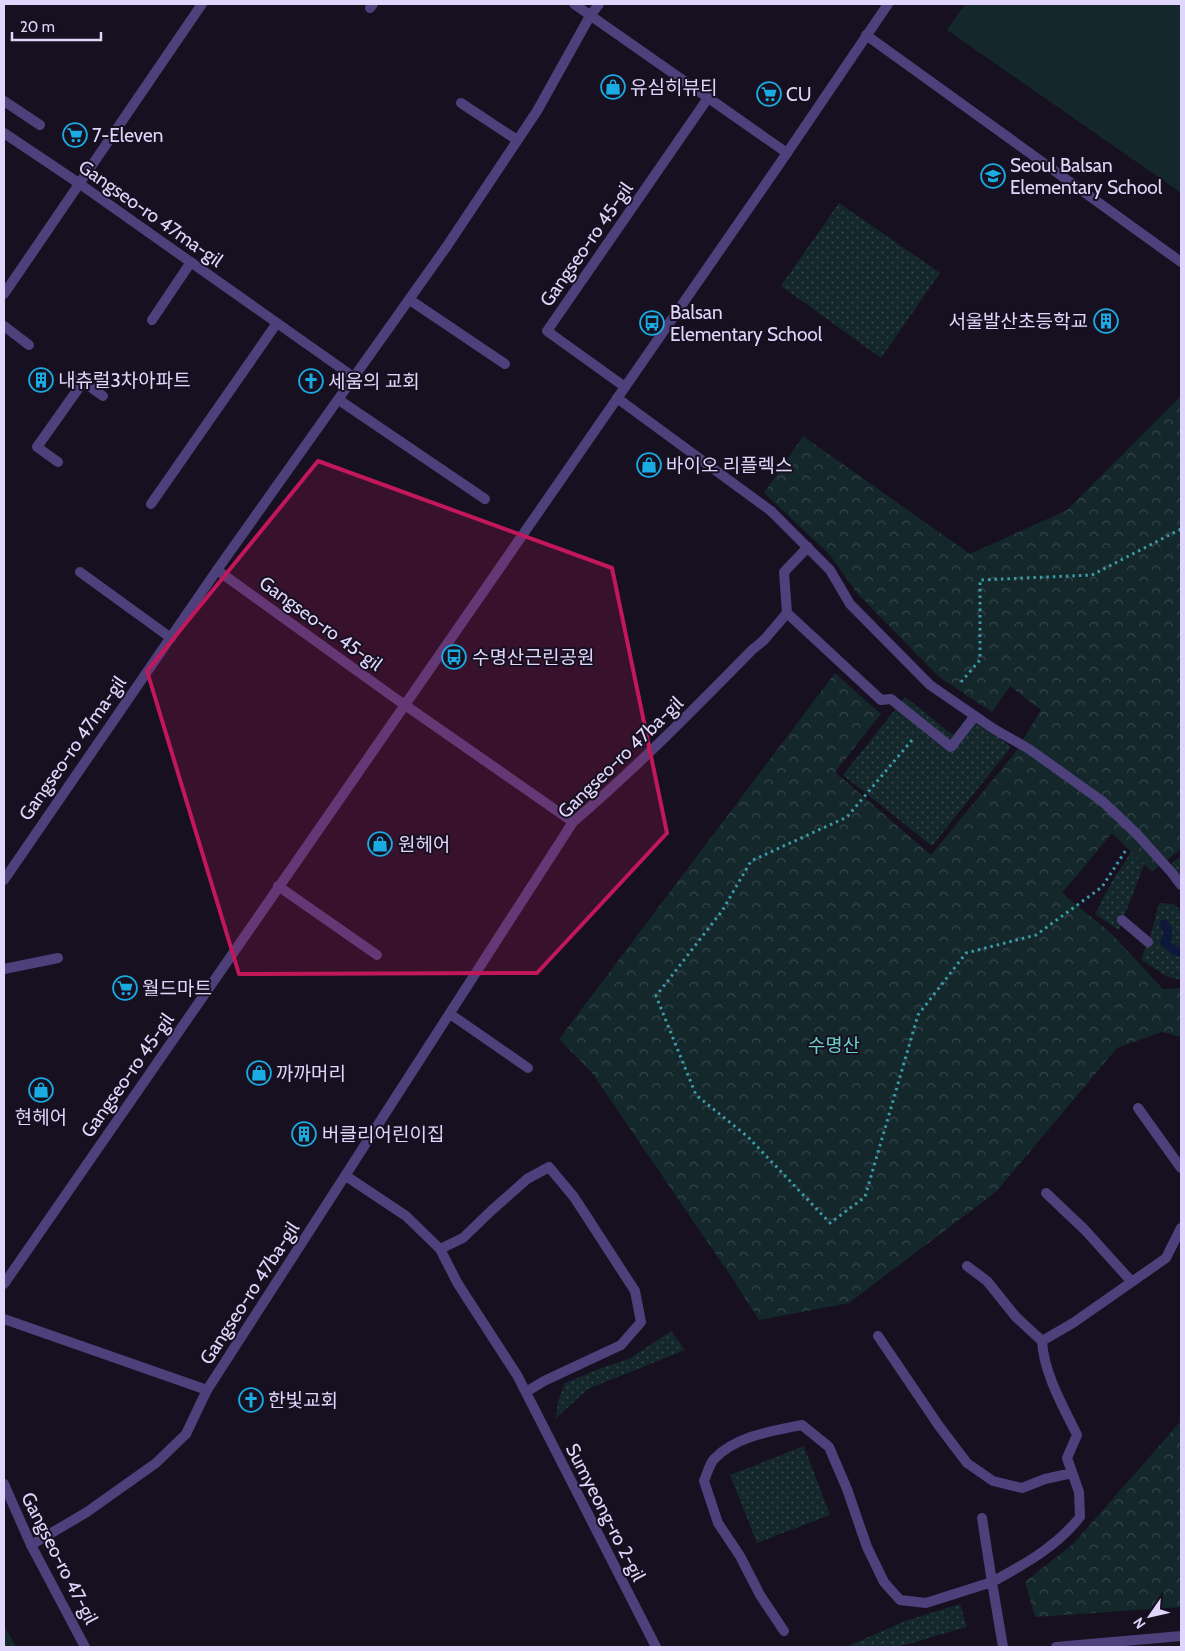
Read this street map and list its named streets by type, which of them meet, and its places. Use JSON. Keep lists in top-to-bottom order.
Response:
{
  "streets": {
    "street": [
      "Gangseo-ro 47ma-gil",
      "Gangseo-ro 45-gil",
      "Gangseo-ro 47ba-gil",
      "Sumyeong-ro 2-gil",
      "Gangseo-ro 47-gil"
    ]
  },
  "crossings": [
    ["Gangseo-ro 47ma-gil", "Gangseo-ro 45-gil"],
    ["Gangseo-ro 45-gil", "Gangseo-ro 47ba-gil"],
    ["Gangseo-ro 47ba-gil", "Sumyeong-ro 2-gil"],
    ["Gangseo-ro 47ba-gil", "Gangseo-ro 47-gil"]
  ],
  "parks": ["수명산"],
  "places": {
    "shop": [
      "유심히뷰티",
      "바이오 리플렉스",
      "원헤어",
      "까까머리",
      "현헤어"
    ],
    "supermarket": ["CU", "7-Eleven", "월드마트"],
    "school or university": ["Seoul Balsan Elementary School"],
    "building": ["서울발산초등학교", "내츄럴3차아파트", "버클리어린이집"],
    "bus stop": ["Balsan Elementary School", "수명산근린공원"],
    "church": ["세움의 교회", "한빛교회"]
  },
  "scale_bar": "20 m",
  "north": "bottom left"
}
